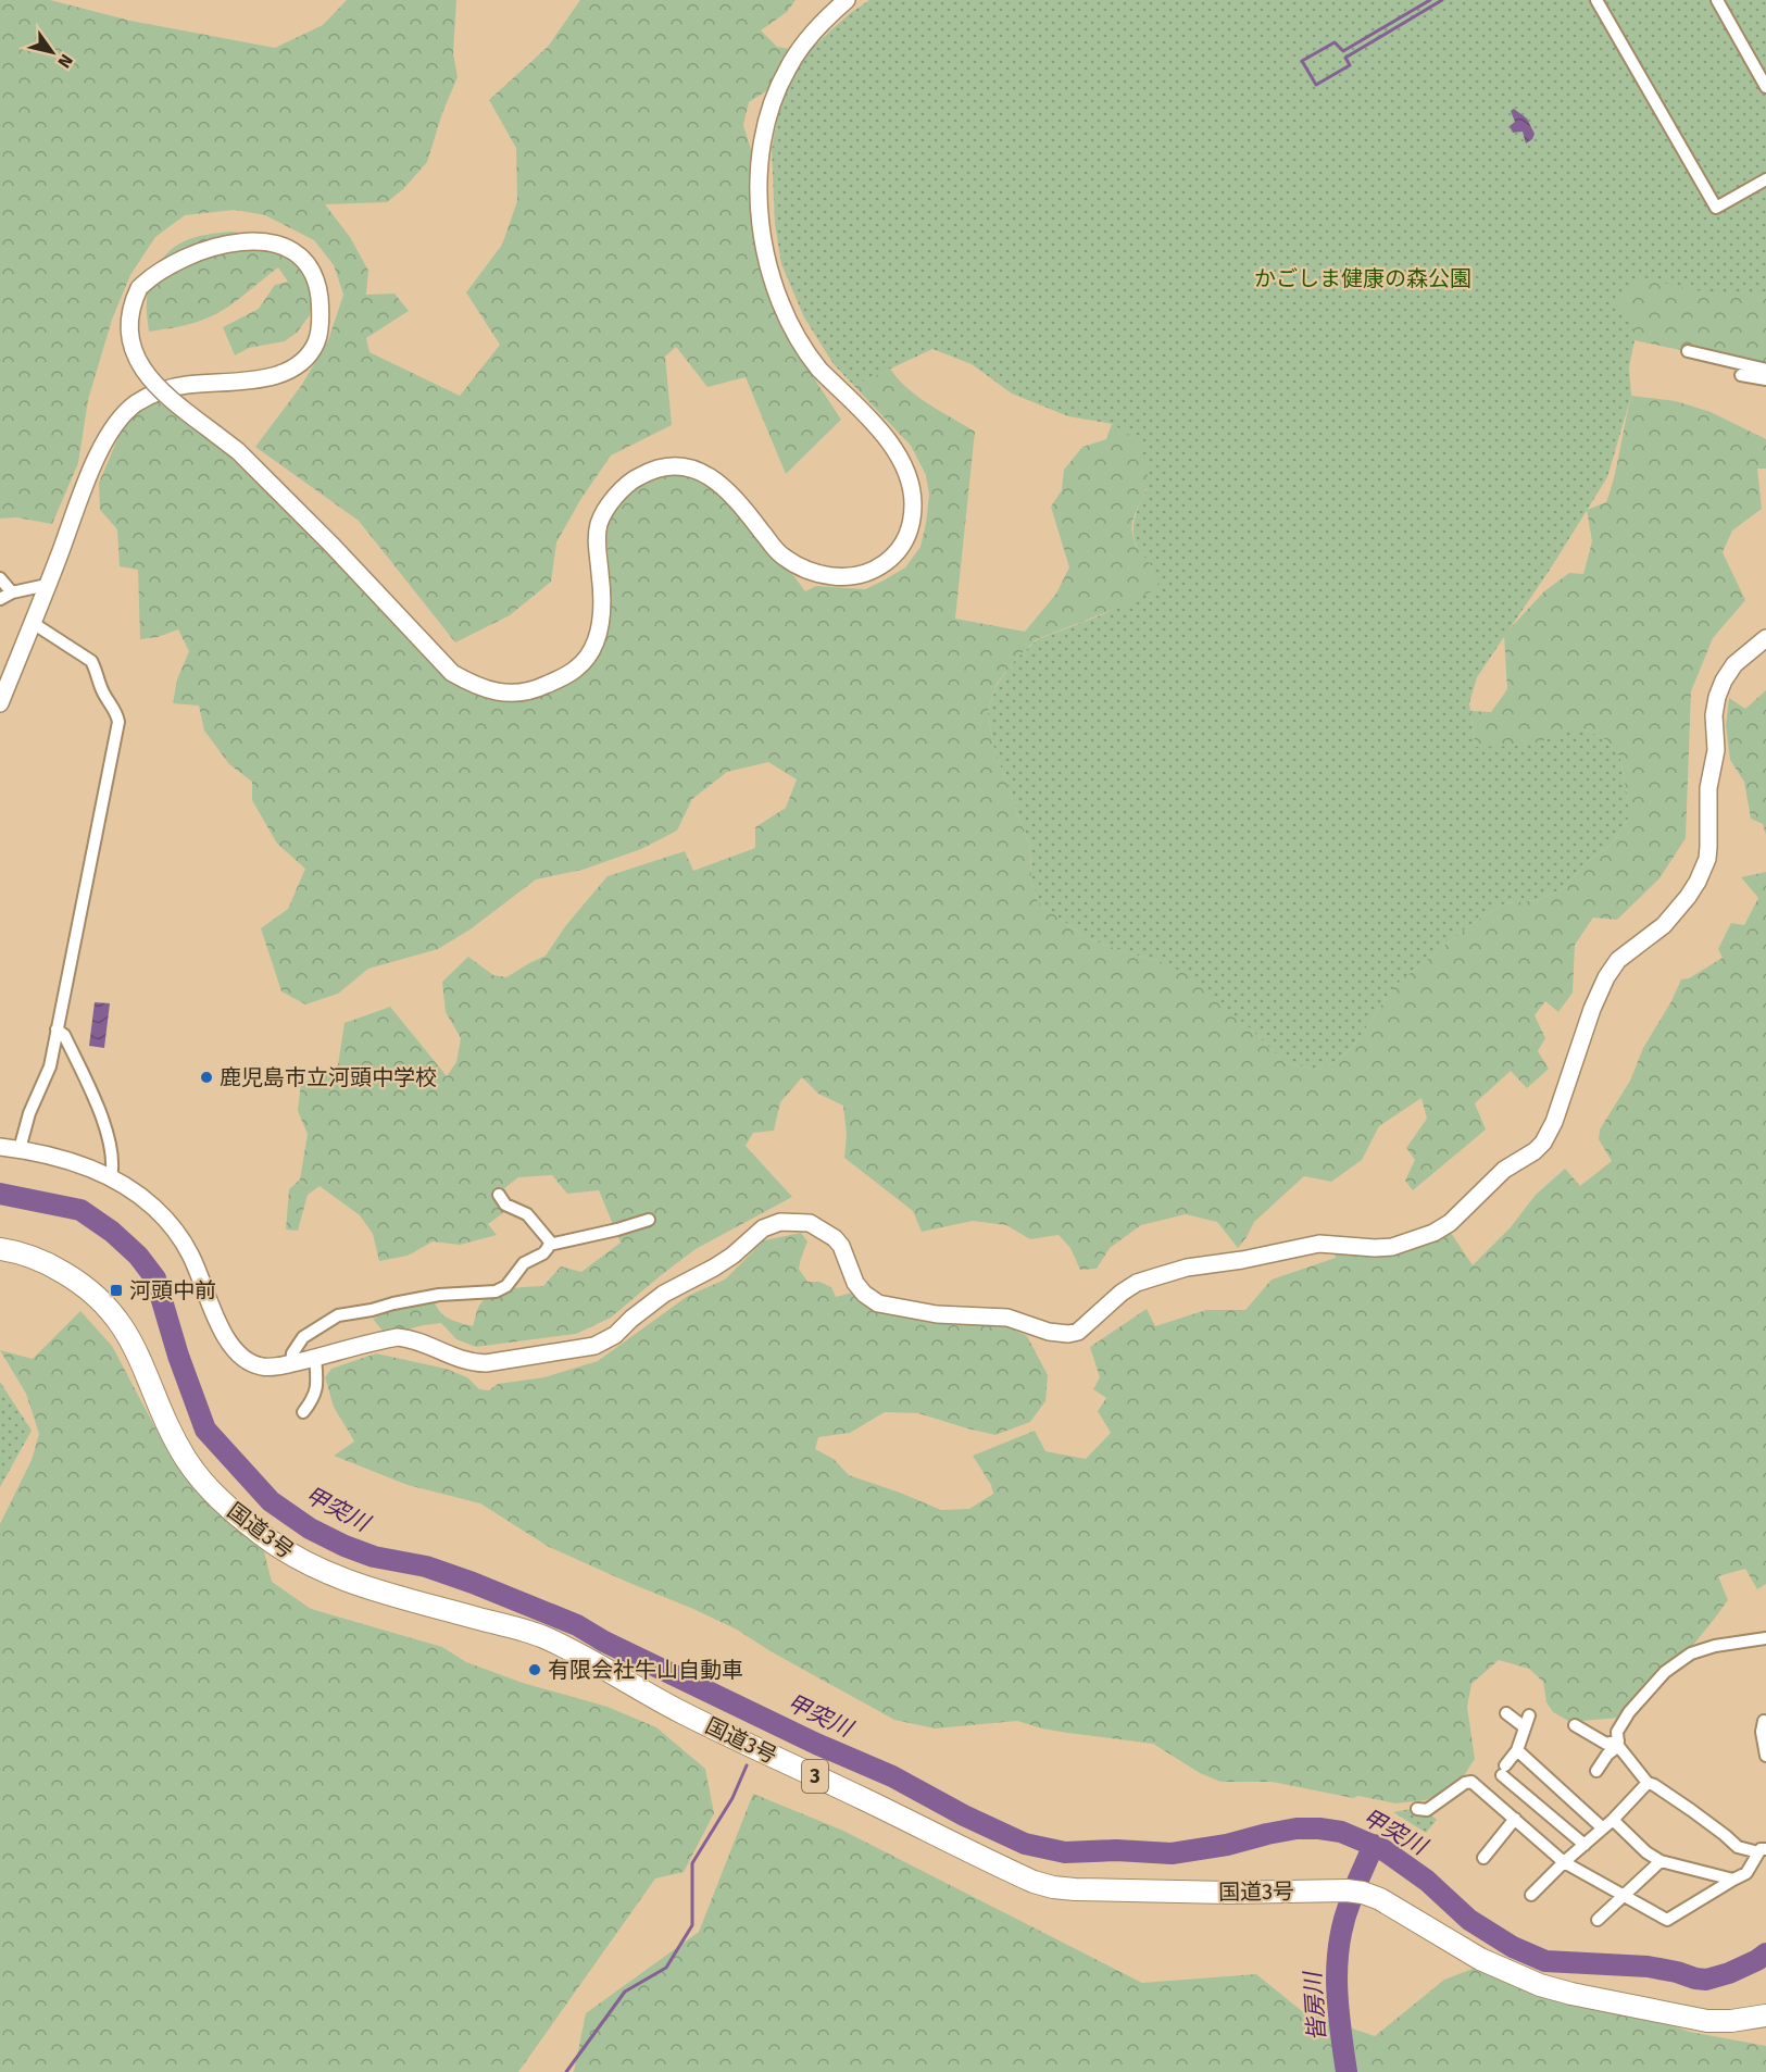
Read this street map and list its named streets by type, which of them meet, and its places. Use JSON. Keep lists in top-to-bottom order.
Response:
{
  "streets": {
    "highway": ["国道3号", "3"]
  },
  "water": ["甲突川", "皆房川"],
  "parks": ["かごしま健康の森公園"],
  "places": {
    "other": ["鹿児島市立河頭中学校", "有限会社牛山自動車"],
    "transit": ["河頭中前"]
  },
  "north": "bottom right"
}
